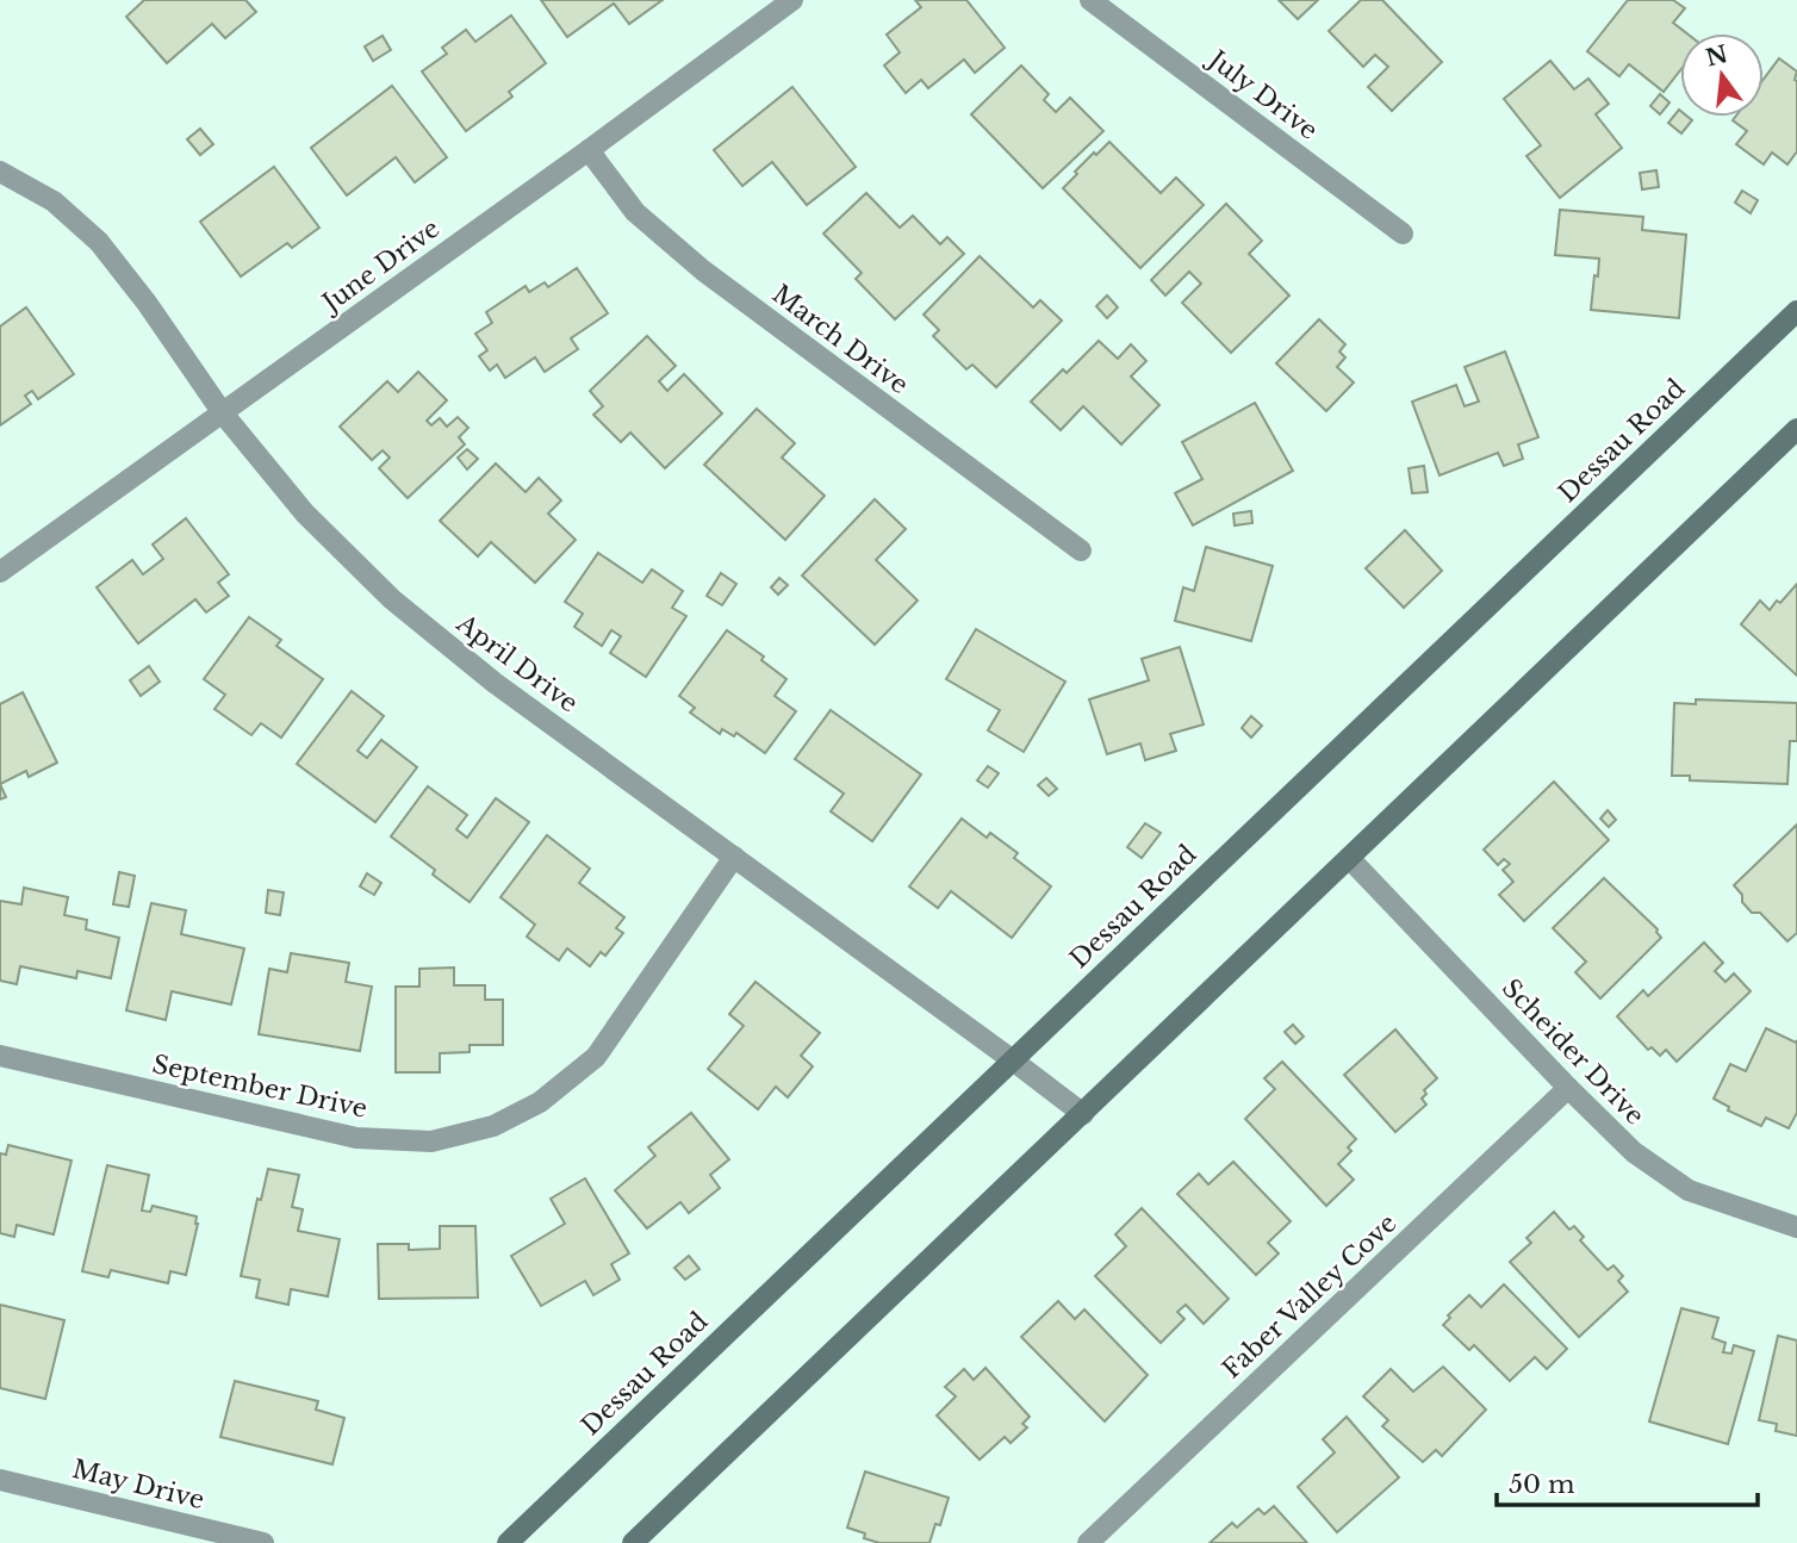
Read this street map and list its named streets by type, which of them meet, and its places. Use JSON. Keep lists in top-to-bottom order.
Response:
{
  "streets": {
    "main road": ["Dessau Road"],
    "street": [
      "July Drive",
      "June Drive",
      "March Drive",
      "April Drive",
      "Scheider Drive",
      "September Drive",
      "Faber Valley Cove",
      "May Drive"
    ]
  },
  "crossings": [
    ["June Drive", "March Drive"],
    ["June Drive", "April Drive"],
    ["Dessau Road", "April Drive"],
    ["April Drive", "September Drive"],
    ["Scheider Drive", "Faber Valley Cove"]
  ],
  "scale_bar": "50 m",
  "north": "top"
}
